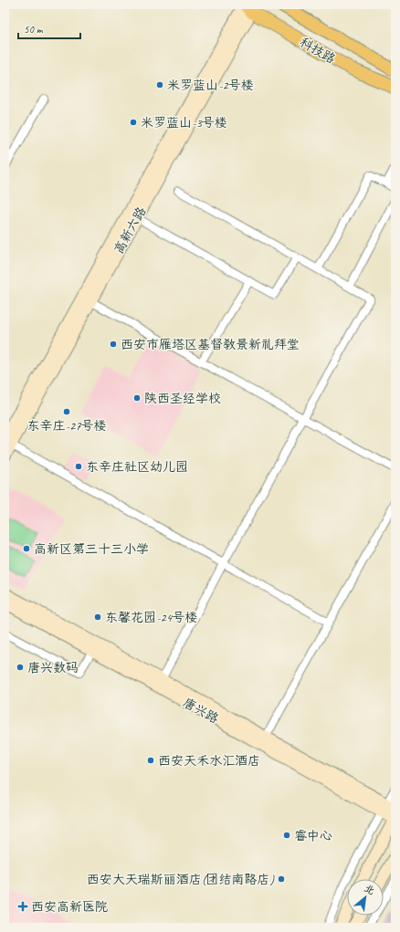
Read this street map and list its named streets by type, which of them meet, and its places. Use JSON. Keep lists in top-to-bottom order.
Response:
{
  "streets": {
    "main road": ["科技路"],
    "street": ["高新六路", "唐兴路"]
  },
  "crossings": [
    ["科技路", "高新六路"]
  ],
  "places": {
    "other": [
      "米罗蓝山-2号楼",
      "米罗蓝山-3号楼",
      "西安市雁塔区基督教景新礼拜堂",
      "陕西圣经学校",
      "东辛庄-27号楼",
      "东辛庄社区幼儿园",
      "高新区第三十三小学",
      "东馨花园-24号楼",
      "唐兴数码",
      "西安天禾水汇酒店",
      "睿中心",
      "西安大天瑞斯丽酒店(团结南路店)"
    ],
    "health": ["西安高新医院"]
  },
  "scale_bar": "50 m",
  "north": "top right"
}
